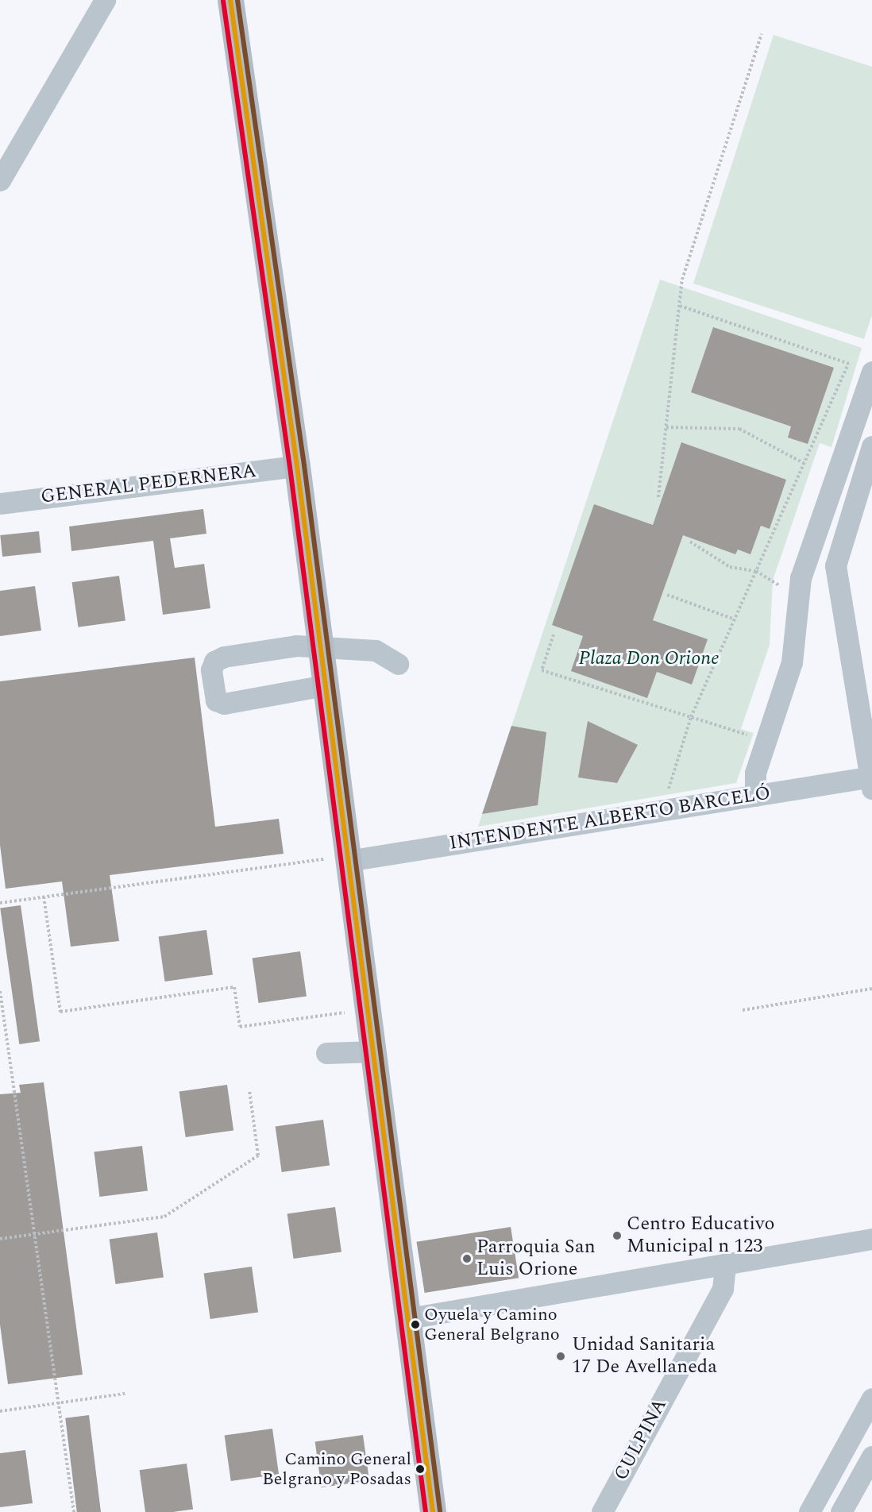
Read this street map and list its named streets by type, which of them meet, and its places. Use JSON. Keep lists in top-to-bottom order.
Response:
{
  "streets": {
    "street": ["GENERAL PEDERNERA", "INTENDENTE ALBERTO BARCELÓ", "CULPINA"]
  },
  "parks": ["Plaza Don Orione"],
  "places": [
    "Centro Educativo Municipal n 123",
    "Parroquia San Luis Orione",
    "Oyuela y Camino General Belgrano",
    "Unidad Sanitaria 17 De Avellaneda",
    "Camino General Belgrano y Posadas"
  ]
}
